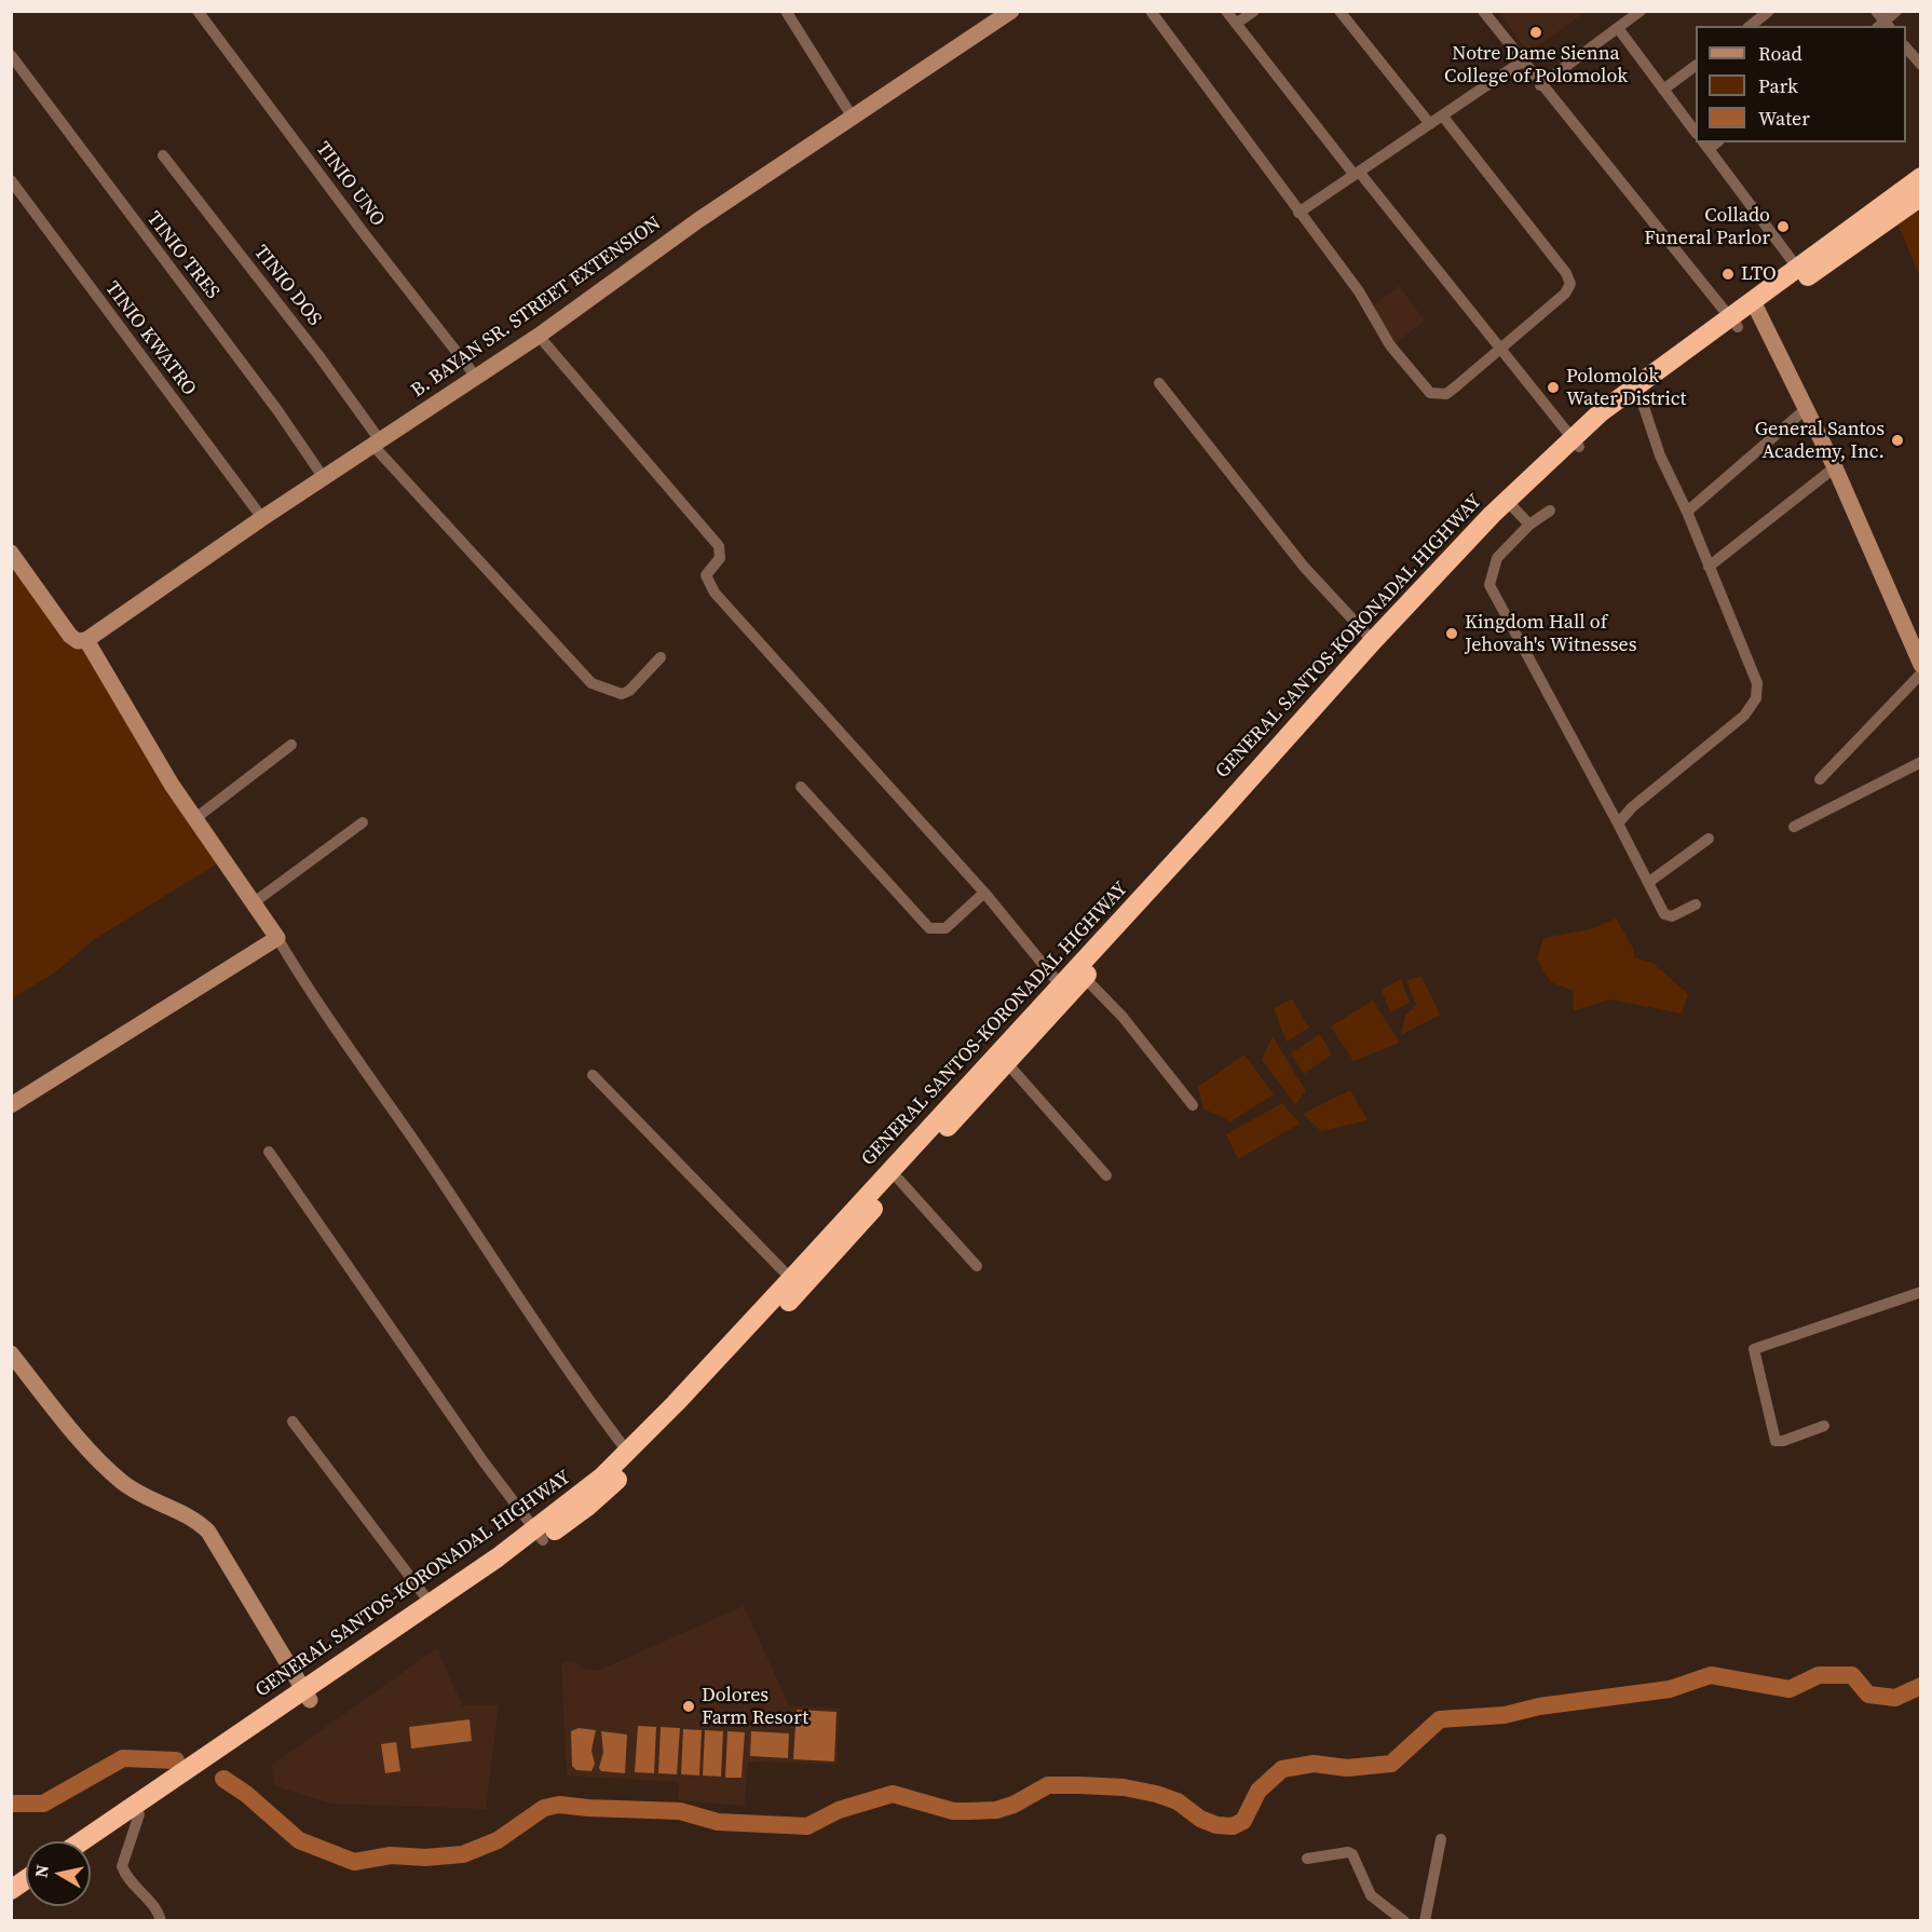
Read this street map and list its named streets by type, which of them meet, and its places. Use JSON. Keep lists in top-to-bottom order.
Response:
{
  "streets": {
    "highway": ["GENERAL SANTOS-KORONADAL HIGHWAY"],
    "street": [
      "TINIO UNO",
      "TINIO TRES",
      "TINIO DOS",
      "B. BAYAN SR. STREET EXTENSION",
      "TINIO KWATRO"
    ]
  },
  "crossings": [
    ["TINIO UNO", "B. BAYAN SR. STREET EXTENSION"],
    ["TINIO TRES", "B. BAYAN SR. STREET EXTENSION"],
    ["TINIO DOS", "B. BAYAN SR. STREET EXTENSION"],
    ["B. BAYAN SR. STREET EXTENSION", "TINIO KWATRO"]
  ],
  "places": [
    "Notre Dame Sienna College of Polomolok",
    "Collado Funeral Parlor",
    "LTO",
    "Polomolok Water District",
    "General Santos Academy, Inc.",
    "Kingdom Hall of Jehovah's Witnesses",
    "Dolores Farm Resort"
  ],
  "legend": ["Road", "Park", "Water"],
  "north": "left"
}
